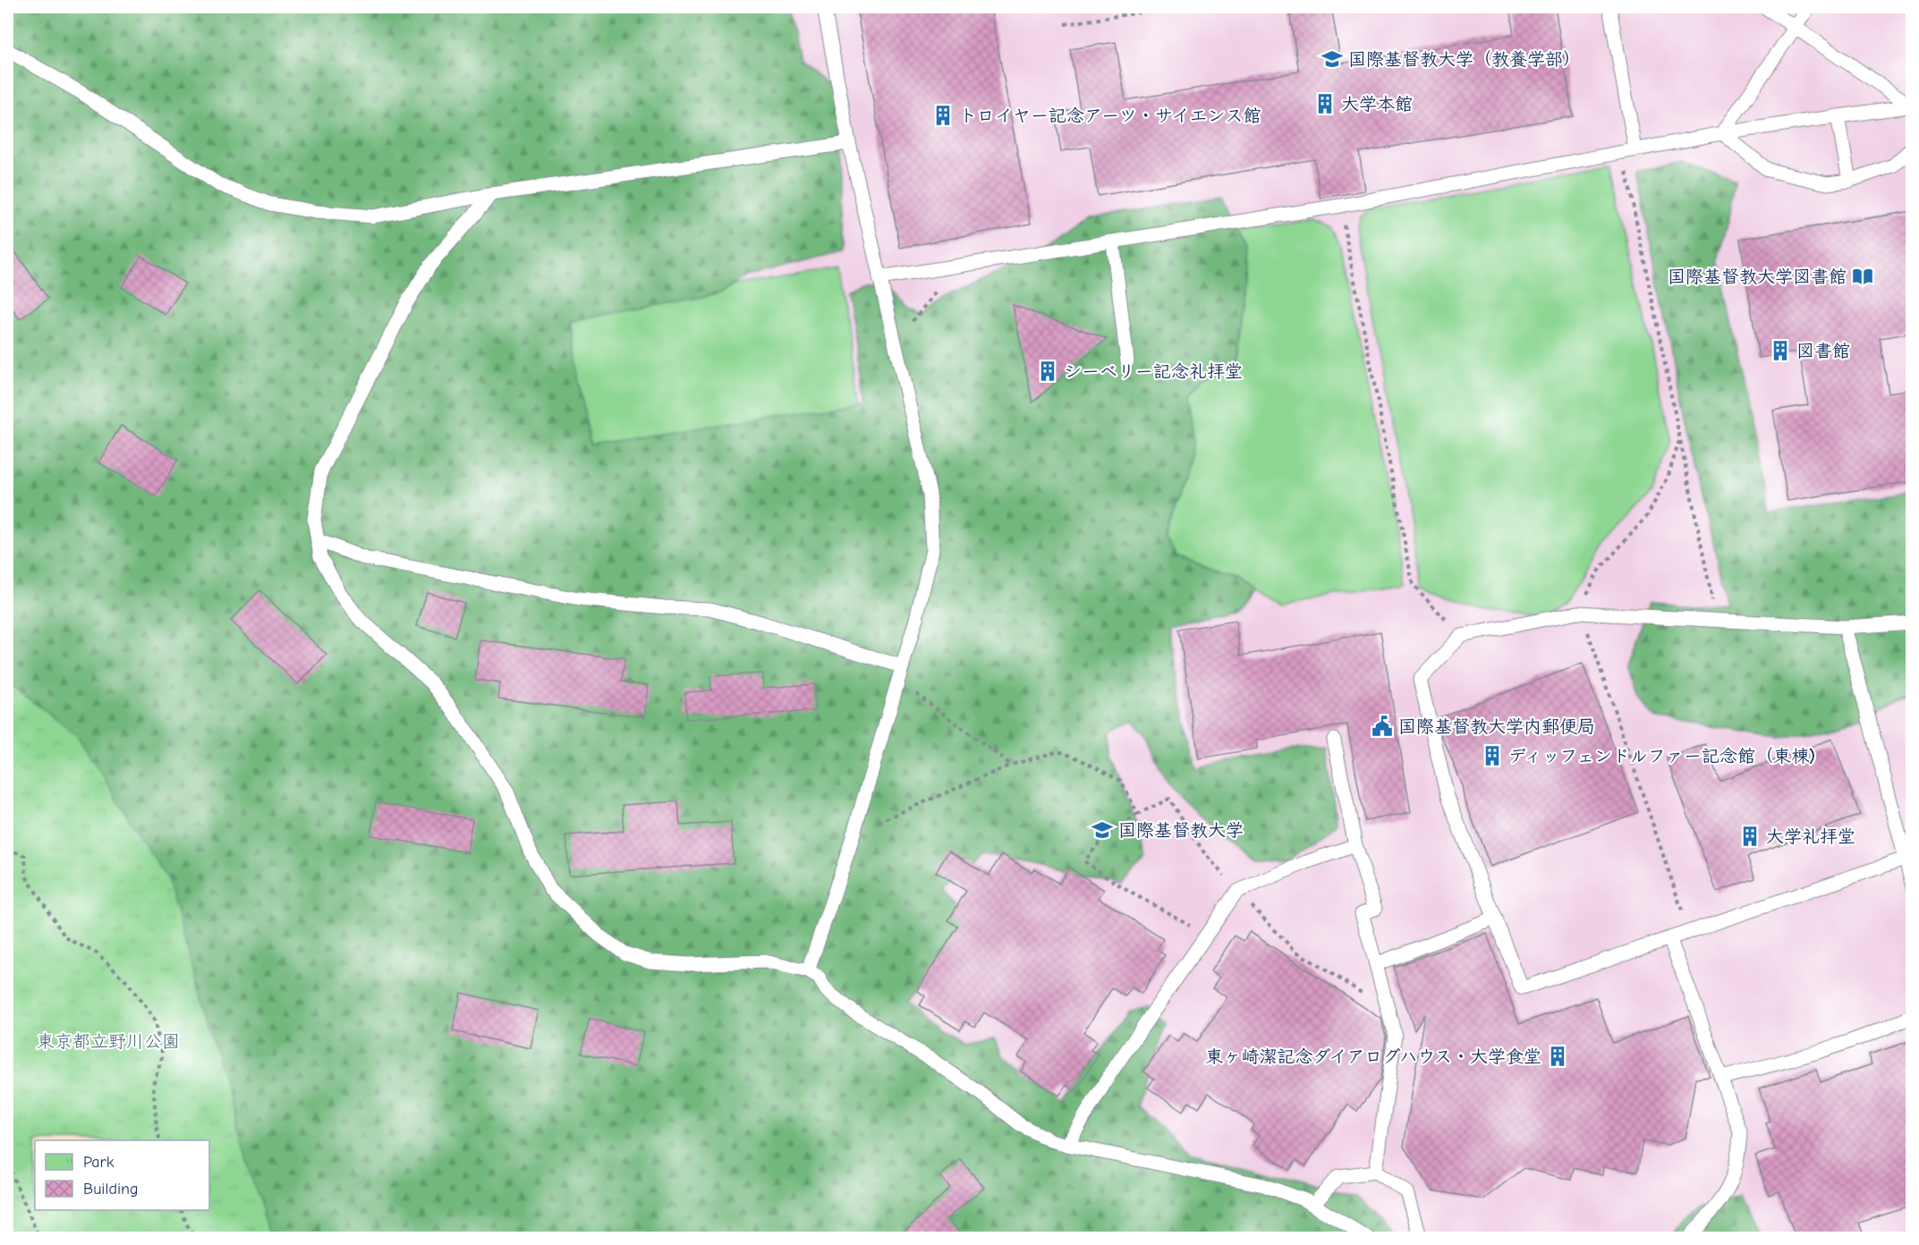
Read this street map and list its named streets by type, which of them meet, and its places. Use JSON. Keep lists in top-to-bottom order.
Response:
{
  "parks": ["東京都立野川公園"],
  "places": {
    "school or university": ["国際基督教大学（教養学部）", "国際基督教大学"],
    "building": [
      "大学本館",
      "トロイヤー記念アーツ・サイエンス館",
      "図書館",
      "シーベリー記念礼拝堂",
      "ディッフェンドルファー記念館（東棟)",
      "大学礼拝堂",
      "東ヶ崎潔記念ダイアログハウス・大学食堂"
    ],
    "library": ["国際基督教大学図書館"],
    "public building": ["国際基督教大学内郵便局"]
  },
  "legend": ["Park", "Building"]
}
